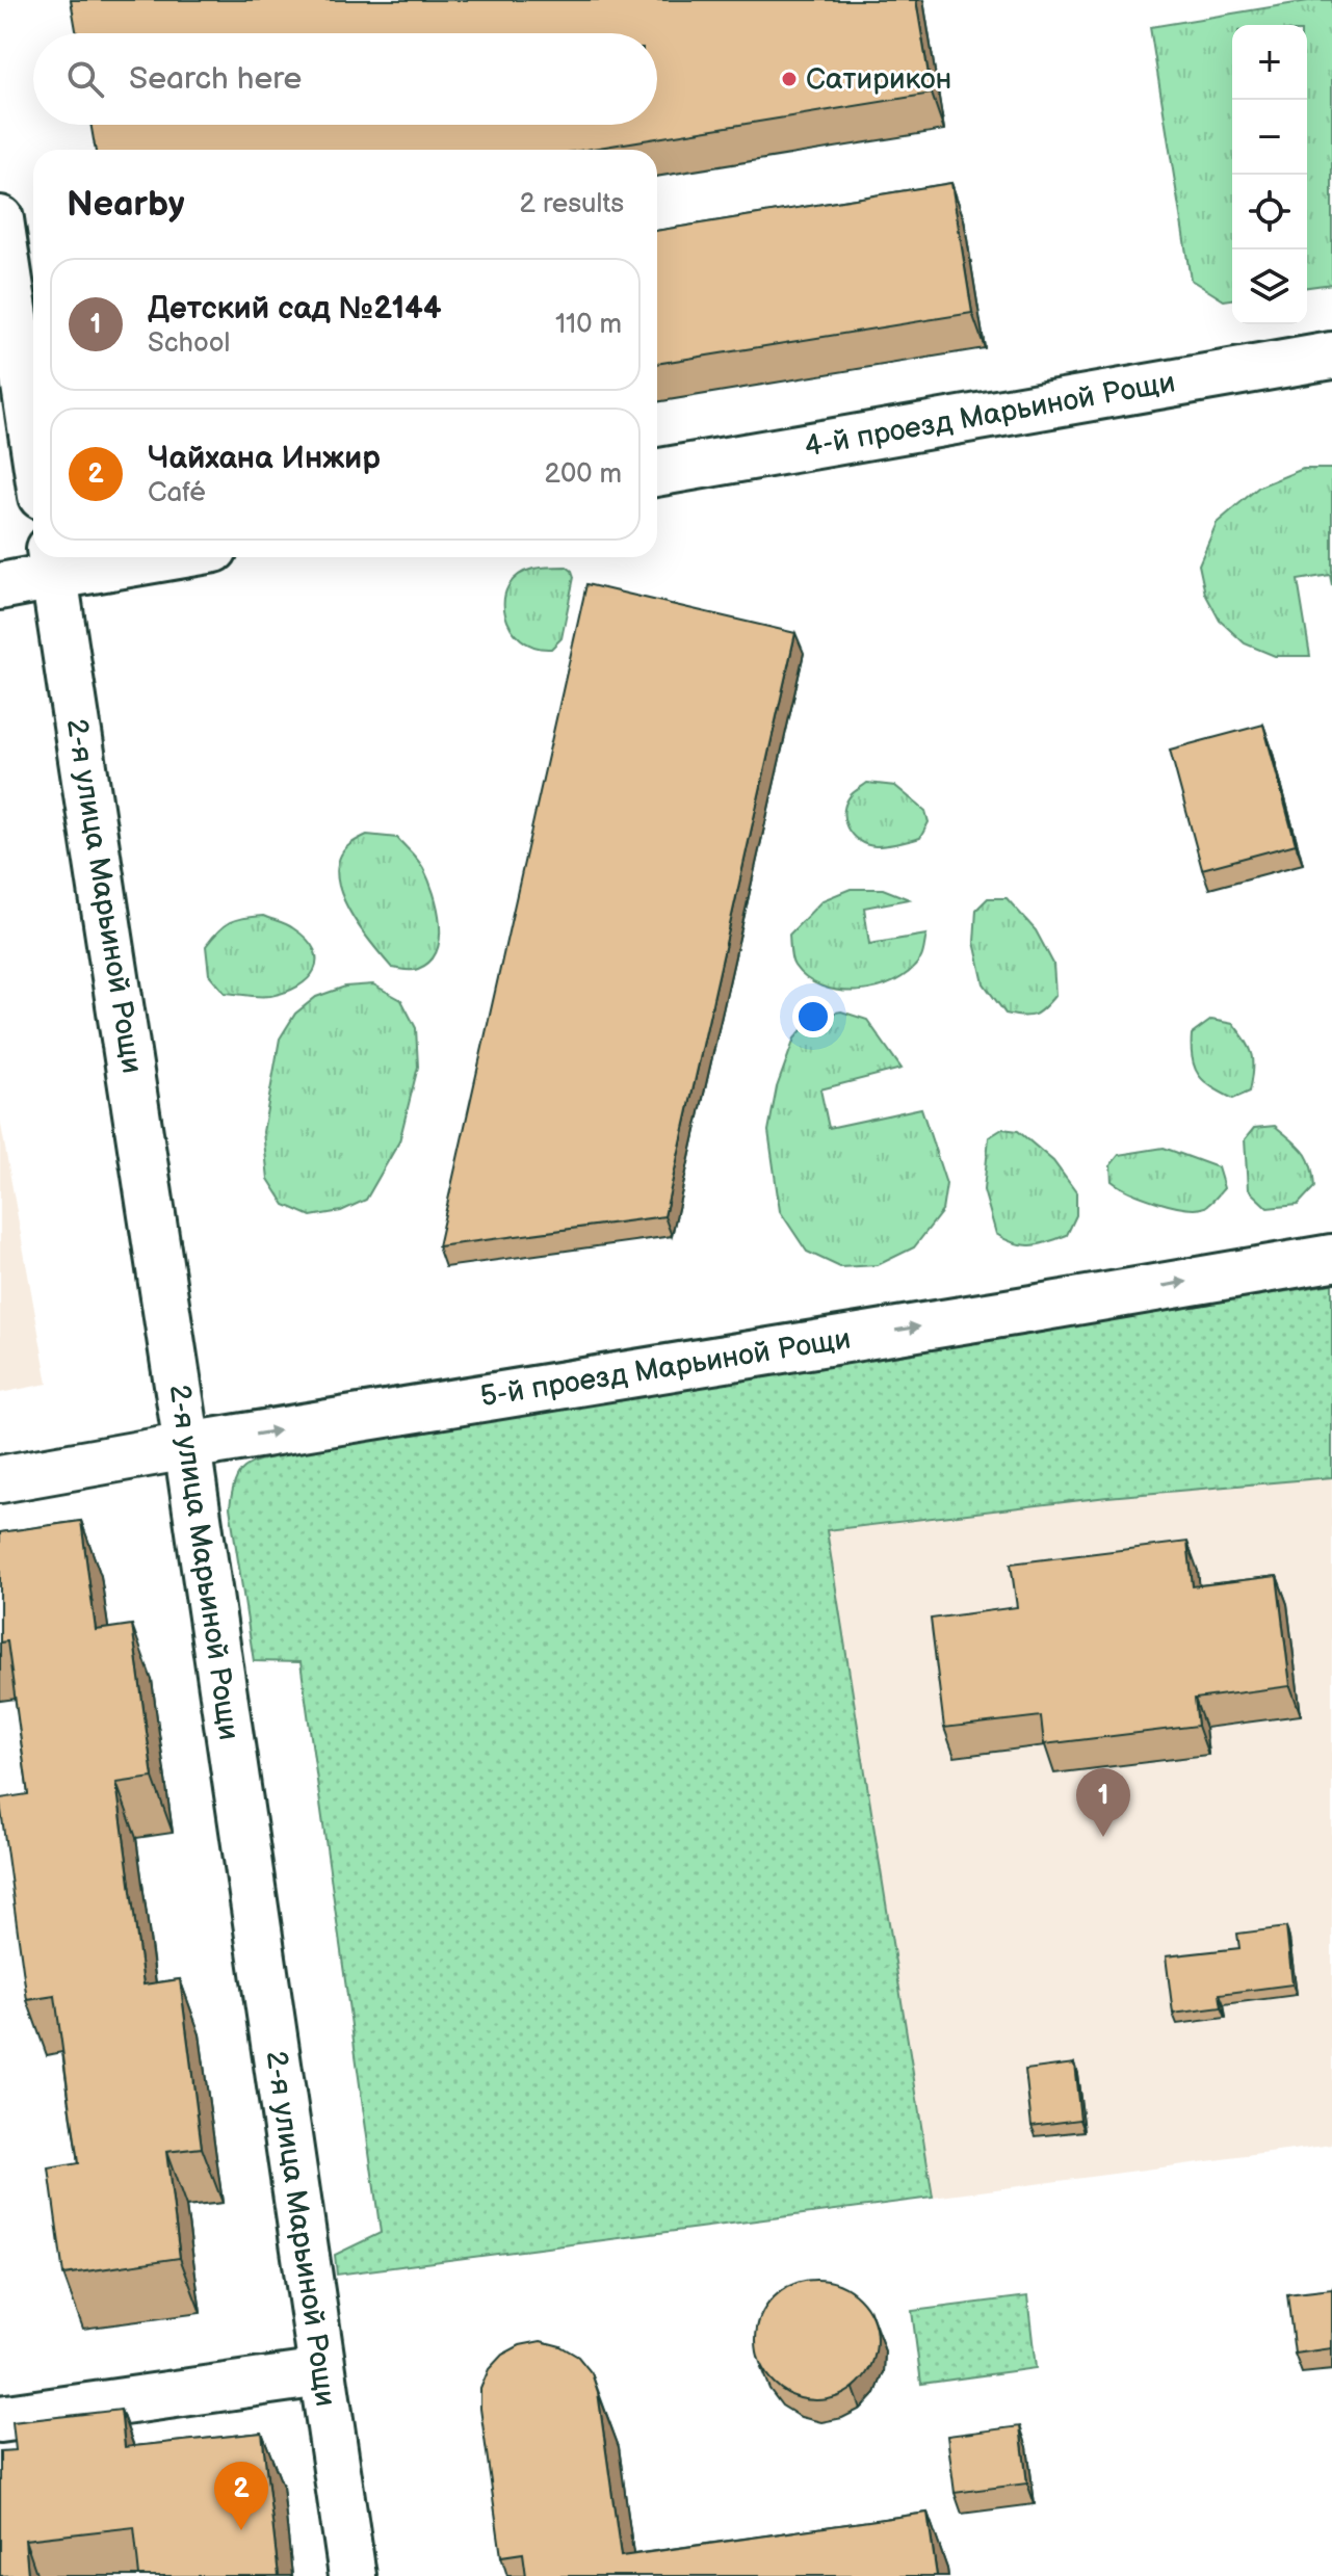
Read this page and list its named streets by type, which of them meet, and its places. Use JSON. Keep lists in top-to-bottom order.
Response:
{
  "streets": {
    "street": ["4-й проезд Марьиной Рощи", "2-я улица Марьиной Рощи", "5-й проезд Марьиной Рощи"]
  },
  "crossings": [
    ["2-я улица Марьиной Рощи", "5-й проезд Марьиной Рощи"]
  ],
  "one_way": ["5-й проезд Марьиной Рощи"],
  "places": ["Сатирикон"],
  "page": {
    "map_buttons": ["+", "−"],
    "search": "Search here",
    "heading": ["Nearby", "2 results"],
    "list": [
      {
        "mark": "1",
        "name": "Детский сад №2144",
        "note": "School",
        "value": "110 m"
      },
      {
        "mark": "2",
        "name": "Чайхана Инжир",
        "note": "Café",
        "value": "200 m"
      }
    ],
    "pins": ["1", "2"]
  }
}
